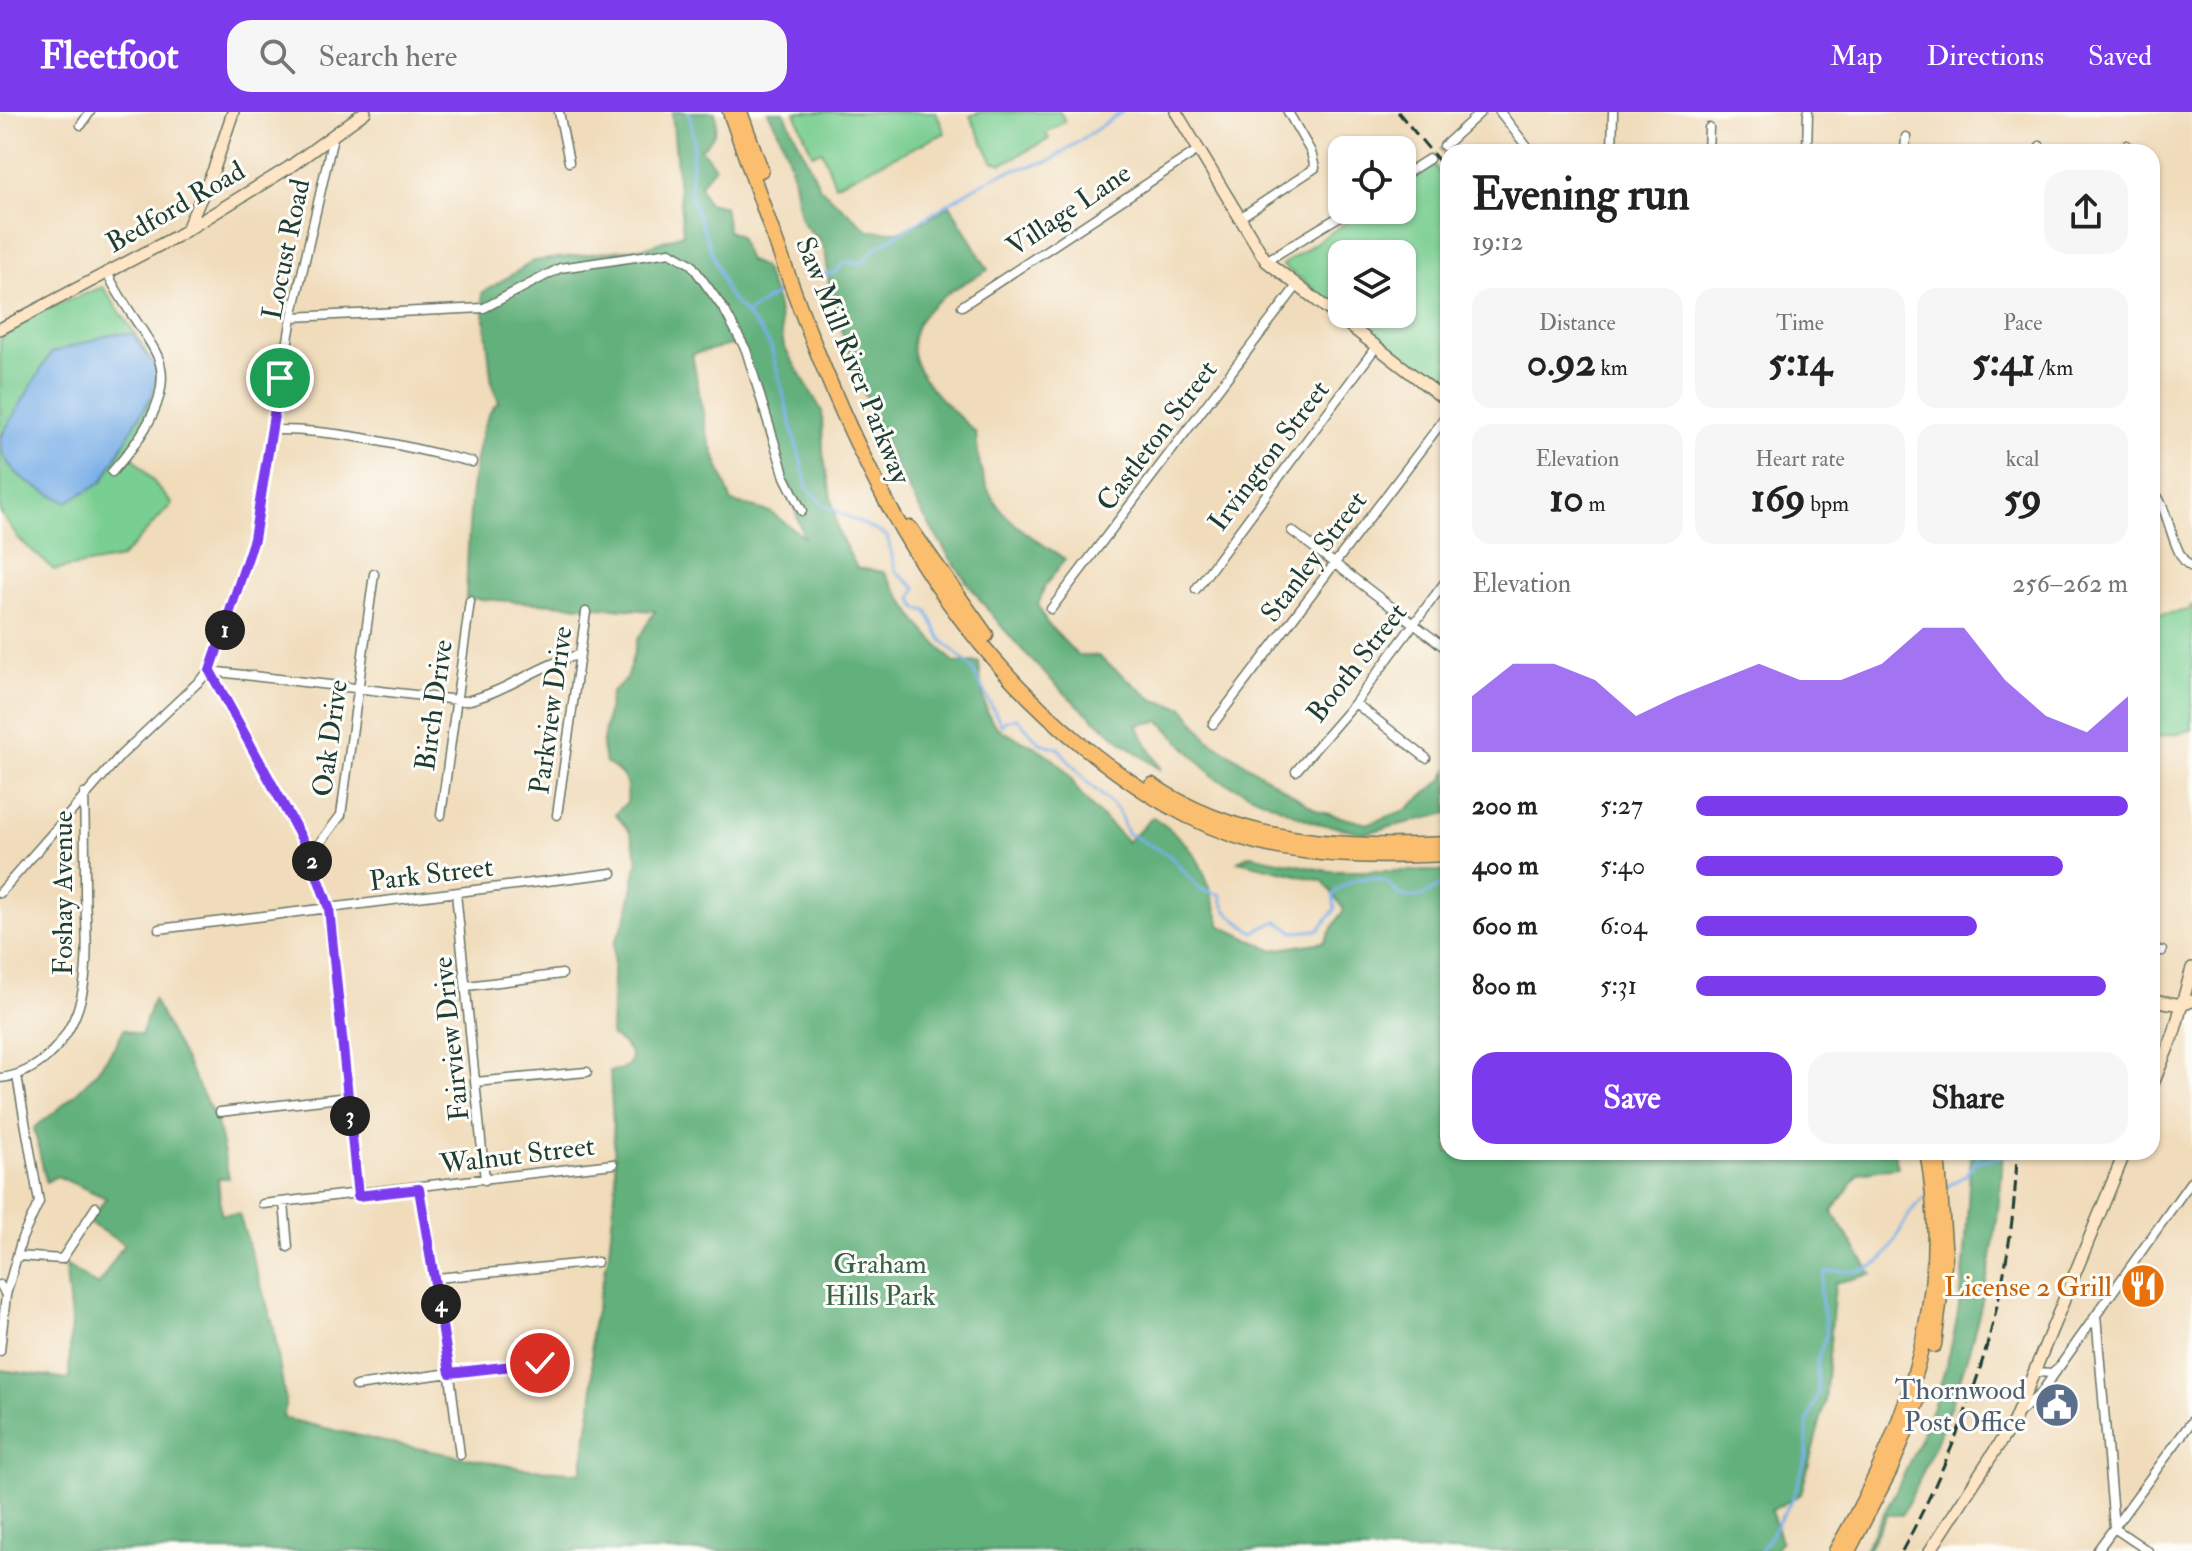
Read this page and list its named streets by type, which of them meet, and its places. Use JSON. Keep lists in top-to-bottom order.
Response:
{
  "streets": {
    "highway": ["Saw Mill River Parkway"],
    "main road": ["Bedford Road"],
    "street": [
      "Village Lane",
      "Locust Road",
      "Castleton Street",
      "Irvington Street",
      "Stanley Street",
      "Booth Street",
      "Birch Drive",
      "Parkview Drive",
      "Oak Drive",
      "Park Street",
      "Foshay Avenue",
      "Fairview Drive",
      "Walnut Street"
    ]
  },
  "crossings": [
    ["Bedford Road", "Locust Road"],
    ["Locust Road", "Foshay Avenue"],
    ["Park Street", "Fairview Drive"],
    ["Fairview Drive", "Walnut Street"]
  ],
  "parks": ["Graham Hills Park"],
  "places": {
    "restaurant": ["License 2 Grill"],
    "public building": ["Thornwood Post Office"]
  },
  "page": {
    "header": "Fleetfoot",
    "search": "Search here",
    "nav": ["Map", "Directions", "Saved"],
    "heading": ["Evening run", "19:12"],
    "stats": [
      ["Distance", "0.92 km"],
      ["Time", "5:14"],
      ["Pace", "5:41 /km"],
      ["Elevation", "10 m"],
      ["Heart rate", "169 bpm"],
      ["kcal", "59"]
    ],
    "chart": ["Elevation", "256–262 m"],
    "pins": [
      "1",
      "2",
      "3",
      "4"
    ],
    "list": [
      {
        "name": "200 m",
        "note": "5:27"
      },
      {
        "name": "400 m",
        "note": "5:40"
      },
      {
        "name": "600 m",
        "note": "6:04"
      },
      {
        "name": "800 m",
        "note": "5:31"
      }
    ],
    "buttons": ["Save", "Share"]
  }
}
